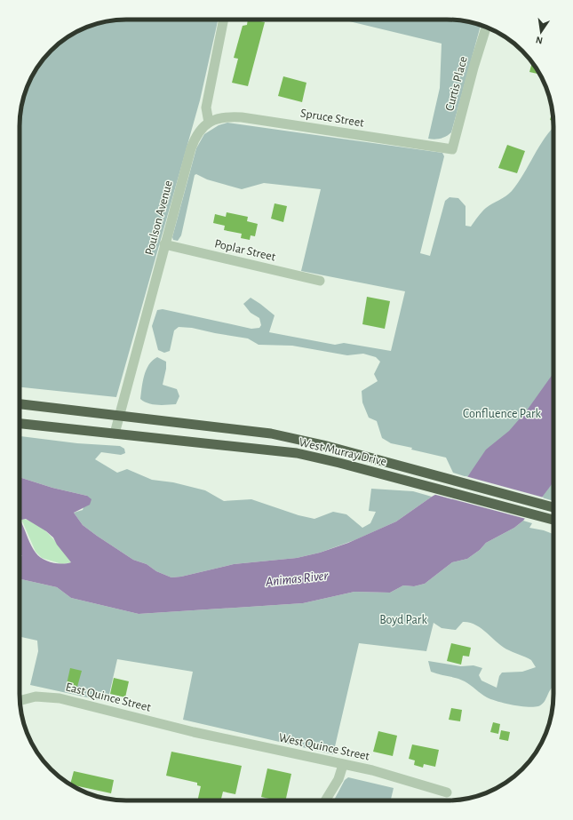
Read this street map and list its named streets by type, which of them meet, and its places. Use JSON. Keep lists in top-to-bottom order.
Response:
{
  "streets": {
    "highway": ["West Murray Drive"],
    "street": [
      "Curtis Place",
      "Spruce Street",
      "Poulson Avenue",
      "Poplar Street",
      "East Quince Street",
      "West Quince Street"
    ]
  },
  "crossings": [
    ["Curtis Place", "Spruce Street"],
    ["Spruce Street", "Poulson Avenue"],
    ["Poulson Avenue", "Poplar Street"],
    ["Poulson Avenue", "West Murray Drive"],
    ["East Quince Street", "West Quince Street"]
  ],
  "water": ["Animas River"],
  "parks": ["Confluence Park", "Boyd Park"],
  "north": "bottom"
}
